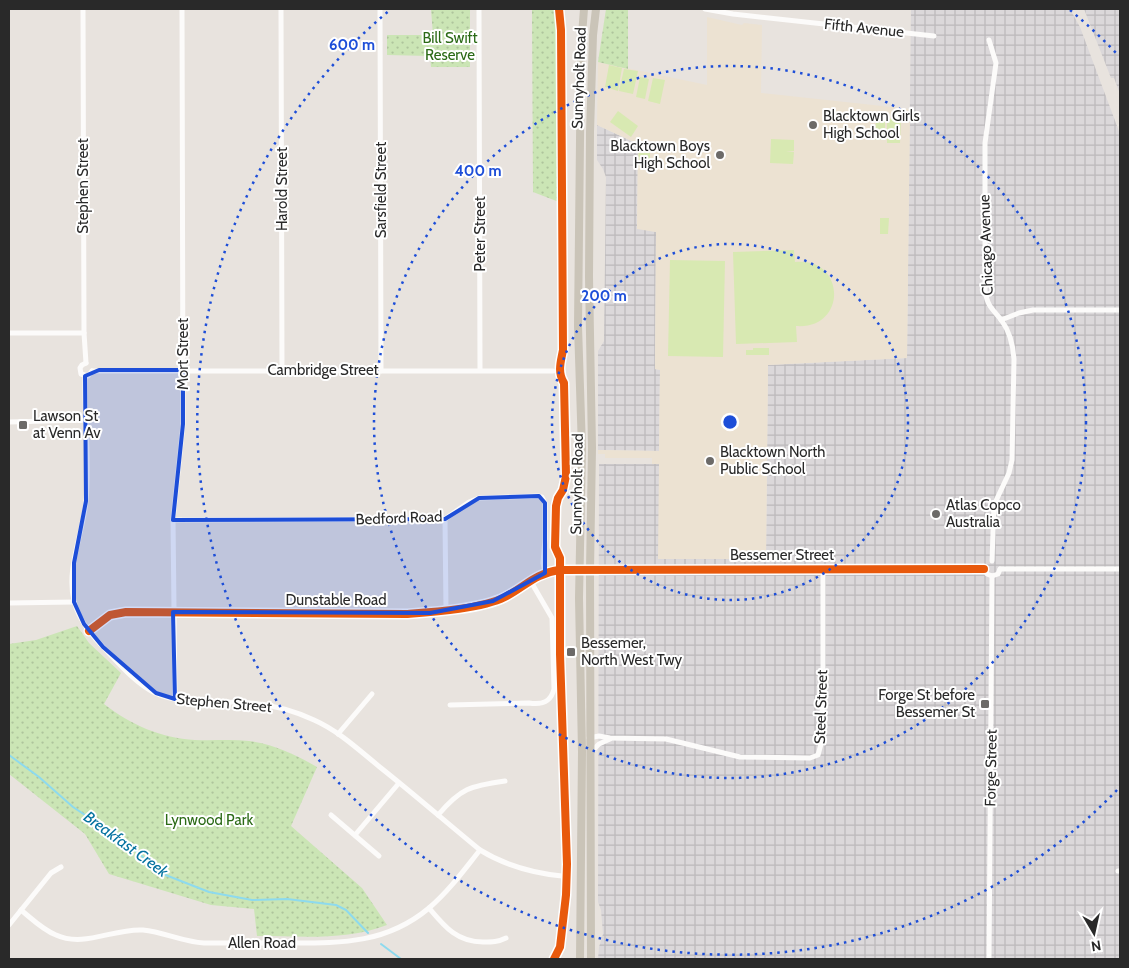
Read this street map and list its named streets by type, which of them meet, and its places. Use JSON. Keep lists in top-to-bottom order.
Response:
{
  "streets": {
    "main road": ["Sunnyholt Road"],
    "street": [
      "Fifth Avenue",
      "Stephen Street",
      "Harold Street",
      "Sarsfield Street",
      "Peter Street",
      "Chicago Avenue",
      "Mort Street",
      "Cambridge Street",
      "Bedford Road",
      "Bessemer Street",
      "Dunstable Road",
      "Steel Street",
      "Forge Street",
      "Allen Road"
    ]
  },
  "crossings": [
    ["Sunnyholt Road", "Bessemer Street"],
    ["Sunnyholt Road", "Dunstable Road"],
    ["Sunnyholt Road", "Steel Street"],
    ["Stephen Street", "Mort Street"],
    ["Stephen Street", "Cambridge Street"],
    ["Stephen Street", "Dunstable Road"],
    ["Stephen Street", "Allen Road"],
    ["Harold Street", "Cambridge Street"],
    ["Sarsfield Street", "Cambridge Street"],
    ["Peter Street", "Cambridge Street"],
    ["Chicago Avenue", "Bessemer Street"],
    ["Chicago Avenue", "Forge Street"],
    ["Mort Street", "Cambridge Street"],
    ["Mort Street", "Bedford Road"],
    ["Mort Street", "Dunstable Road"],
    ["Bedford Road", "Dunstable Road"],
    ["Bessemer Street", "Dunstable Road"],
    ["Bessemer Street", "Steel Street"],
    ["Bessemer Street", "Forge Street"]
  ],
  "water": ["Breakfast Creek"],
  "parks": ["Bill Swift Reserve", "Lynwood Park"],
  "places": {
    "other": [
      "Blacktown Girls High School",
      "Blacktown Boys High School",
      "Blacktown North Public School",
      "Atlas Copco Australia"
    ],
    "transit": ["Lawson St at Venn Av", "Bessemer, North West Twy", "Forge St before Bessemer St"]
  },
  "north": "bottom",
  "rings": ["600 m", "400 m", "200 m"]
}
